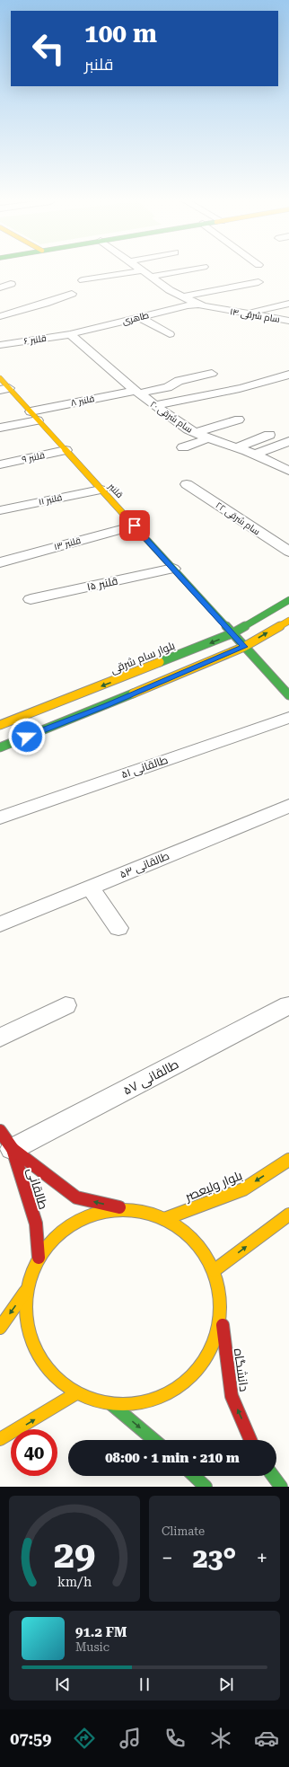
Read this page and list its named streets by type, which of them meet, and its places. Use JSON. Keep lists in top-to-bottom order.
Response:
{
  "streets": {
    "street": [
      "سام شرقی ۱۴",
      "طاهری",
      "قلنبر ۶",
      "قلنبر ۸",
      "سام شرقی ۲۰",
      "قلنبر ۹",
      "قلنبر",
      "قلنبر ۱۱",
      "سام شرقی ۲۲",
      "قلنبر ۱۳",
      "قلنبر ۱۵",
      "بلوار سام شرقی",
      "طالقانی ۵۱",
      "طالقانی ۵۳",
      "طالقانی ۵۷",
      "بلوار ولیعصر",
      "طالقانی",
      "دانشگاه"
    ]
  },
  "crossings": [
    ["سام شرقی ۱۴", "طاهری"],
    ["طاهری", "قلنبر ۶"],
    ["طاهری", "سام شرقی ۲۰"],
    ["قلنبر ۶", "سام شرقی ۲۰"],
    ["قلنبر ۸", "سام شرقی ۲۰"],
    ["قلنبر ۸", "قلنبر"],
    ["قلنبر ۹", "قلنبر"],
    ["قلنبر", "قلنبر ۱۱"],
    ["قلنبر", "قلنبر ۱۳"],
    ["قلنبر", "قلنبر ۱۵"],
    ["قلنبر", "بلوار سام شرقی"],
    ["طالقانی ۵۷", "طالقانی"]
  ],
  "one_way": ["دانشگاه"],
  "page": {
    "turn": ["100 m", "قلنبر"],
    "limit": "40",
    "trip": "08:00 · 1 min · 210 m",
    "tile": "Climate",
    "heat": ["−", "23°", "+"],
    "song": ["91.2 FM", "Music"],
    "tabs": "07:59",
    "gauge": ["29", "km/h"]
  }
}
